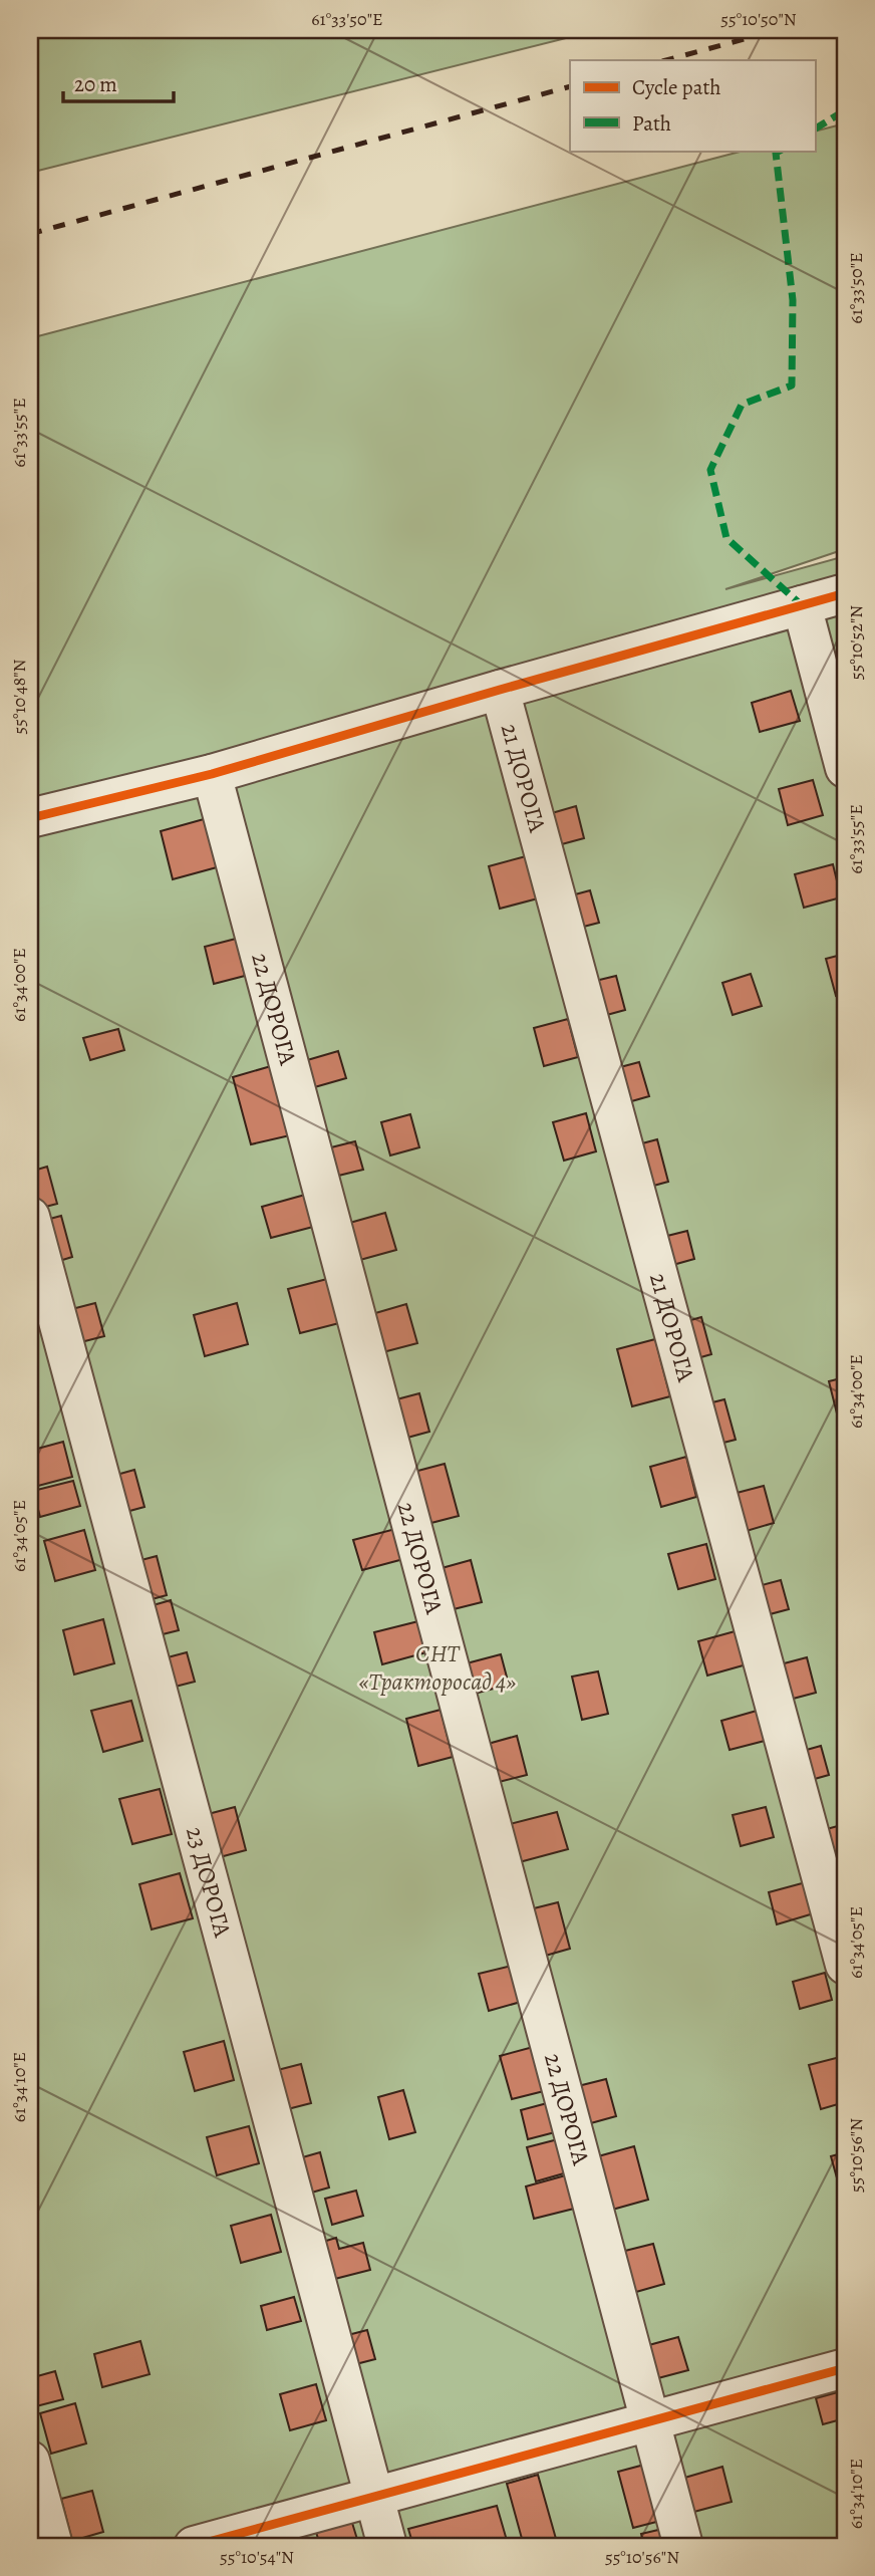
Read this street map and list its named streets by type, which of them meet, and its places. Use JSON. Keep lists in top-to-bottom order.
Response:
{
  "streets": {
    "street": ["21 ДОРОГА", "22 ДОРОГА", "23 ДОРОГА"]
  },
  "parks": ["СНТ «Тракторосад 4»"],
  "legend": ["Cycle path", "Path"],
  "scale_bar": "20 m",
  "coordinates": [
    "61°33'50\"E",
    "55°10'50\"N",
    "61°33'55\"E",
    "55°10'52\"N",
    "55°10'48\"N",
    "61°34'00\"E",
    "61°34'05\"E",
    "61°34'10\"E",
    "55°10'56\"N",
    "55°10'54\"N"
  ]
}
